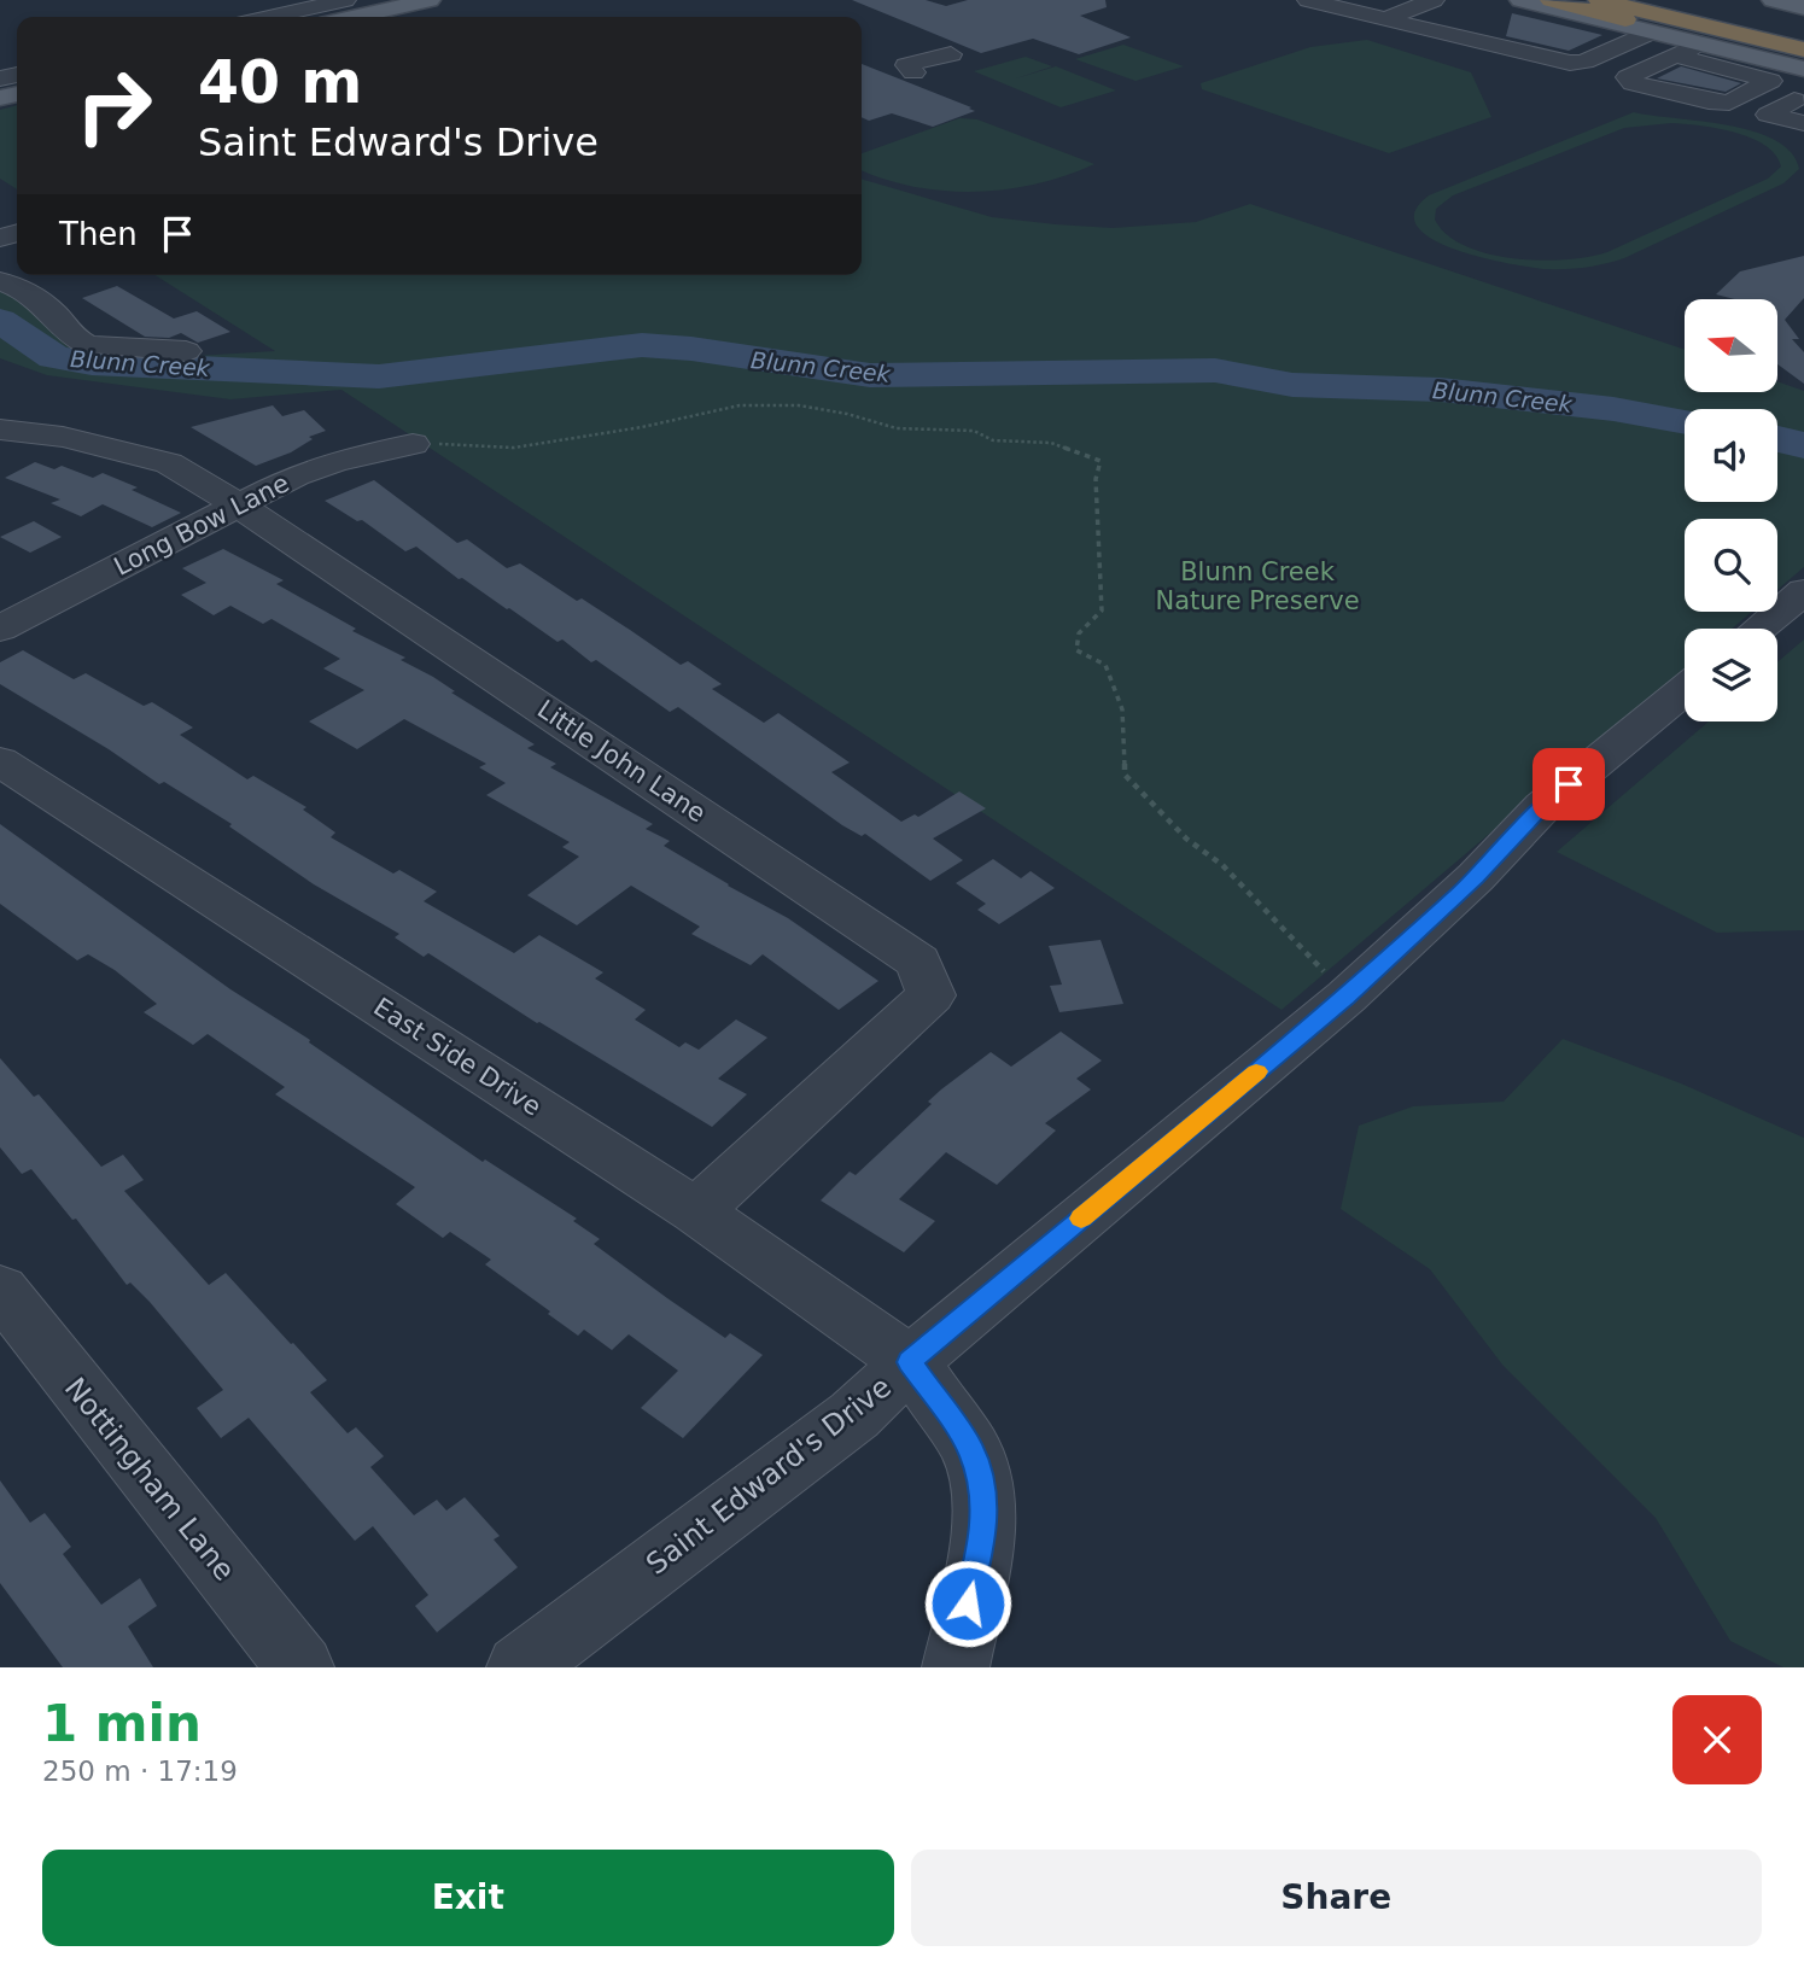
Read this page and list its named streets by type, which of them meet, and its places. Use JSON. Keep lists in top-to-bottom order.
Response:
{
  "streets": {
    "street": [
      "Long Bow Lane",
      "Little John Lane",
      "East Side Drive",
      "Saint Edward's Drive",
      "Nottingham Lane"
    ]
  },
  "crossings": [
    ["Long Bow Lane", "Little John Lane"],
    ["Little John Lane", "East Side Drive"],
    ["East Side Drive", "Saint Edward's Drive"]
  ],
  "water": ["Blunn Creek"],
  "parks": ["Blunn Creek Nature Preserve"],
  "north": "left",
  "page": {
    "turn": ["40 m", "Saint Edward's Drive"],
    "then": "Then",
    "heading": ["1 min", "250 m · 17:19"],
    "buttons": ["Exit", "Share"]
  }
}
